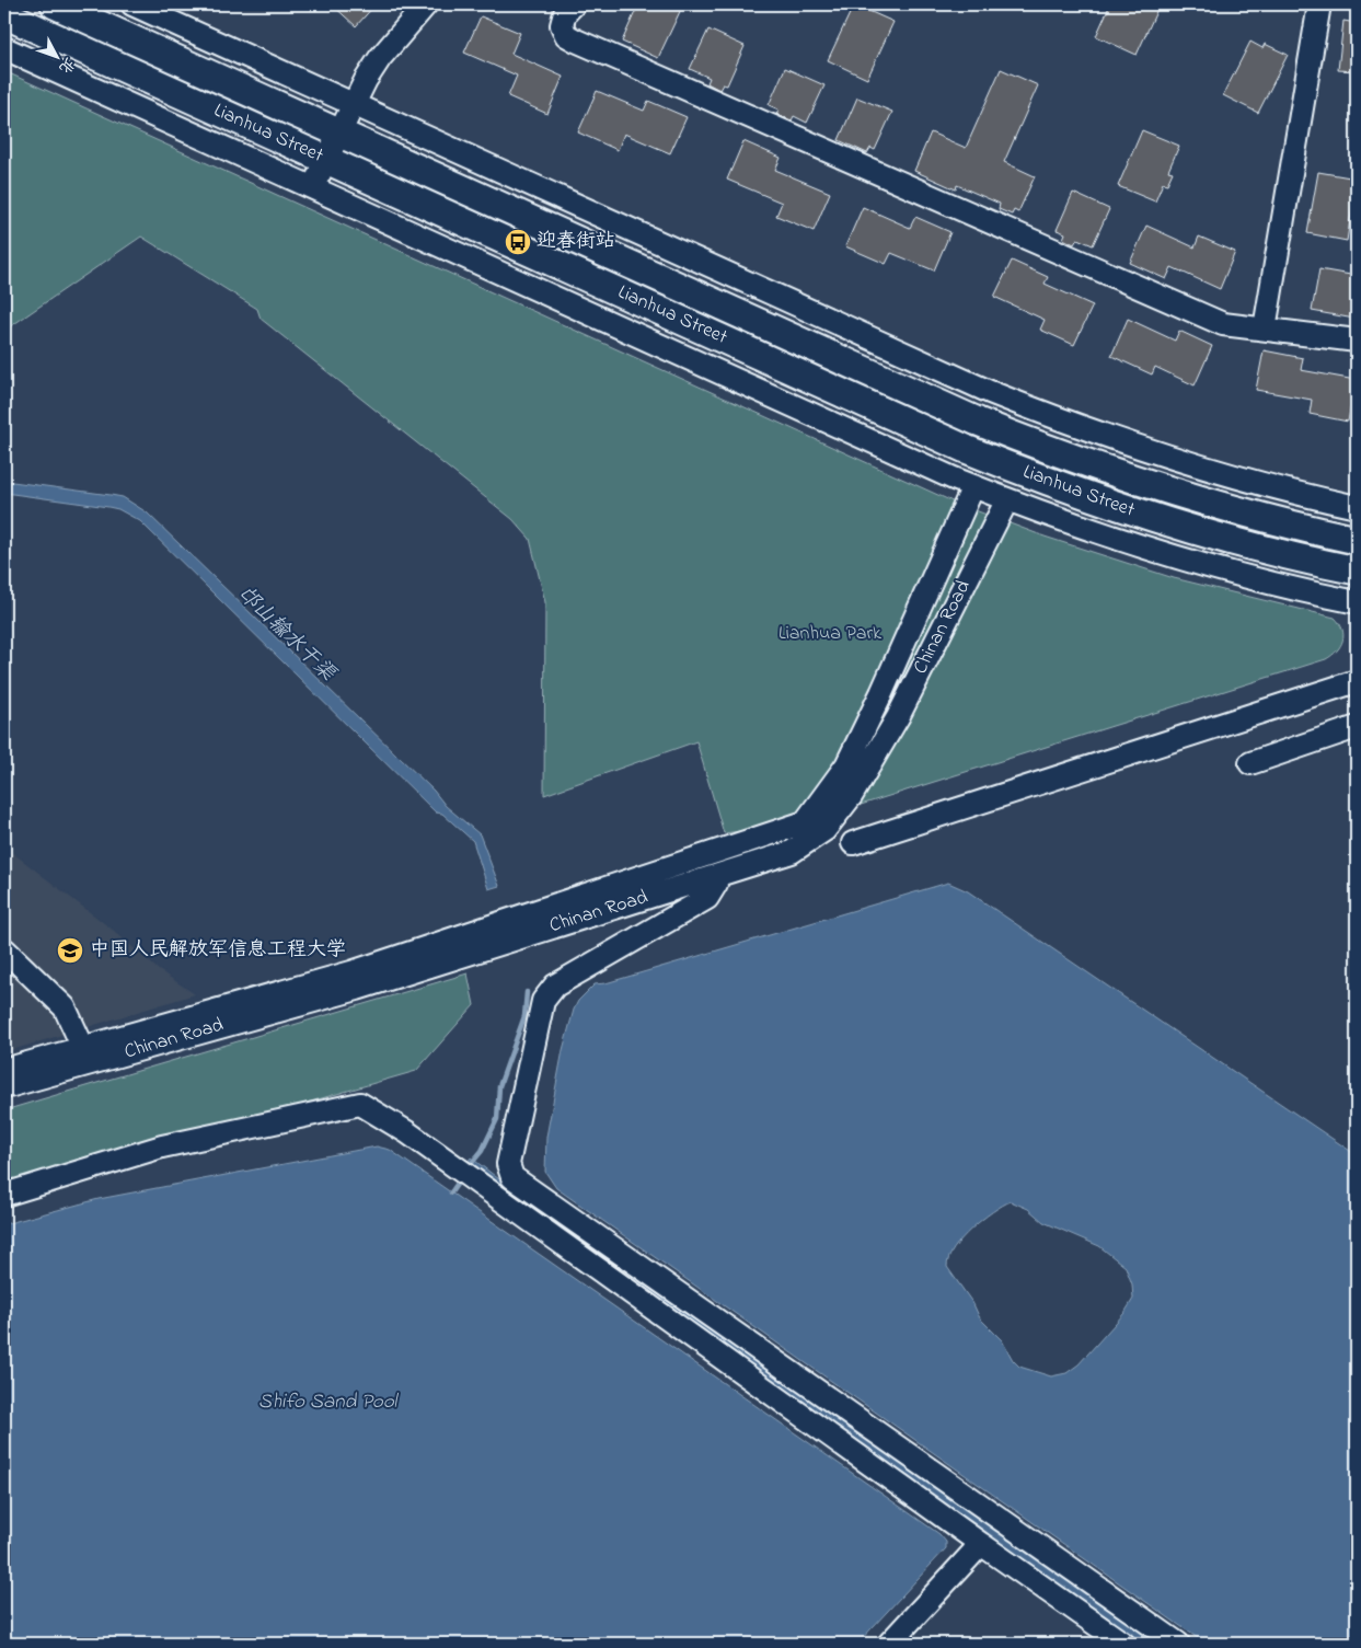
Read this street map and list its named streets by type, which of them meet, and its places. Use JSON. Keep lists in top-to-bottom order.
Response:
{
  "streets": {
    "main road": ["Lianhua Street"],
    "street": ["Chinan Road"]
  },
  "crossings": [
    ["Lianhua Street", "Chinan Road"]
  ],
  "water": ["邙山输水干渠", "Shifo Sand Pool"],
  "parks": ["Lianhua Park"],
  "places": {
    "bus stop": ["迎春街站"],
    "school or university": ["中国人民解放军信息工程大学"]
  },
  "north": "bottom right"
}
